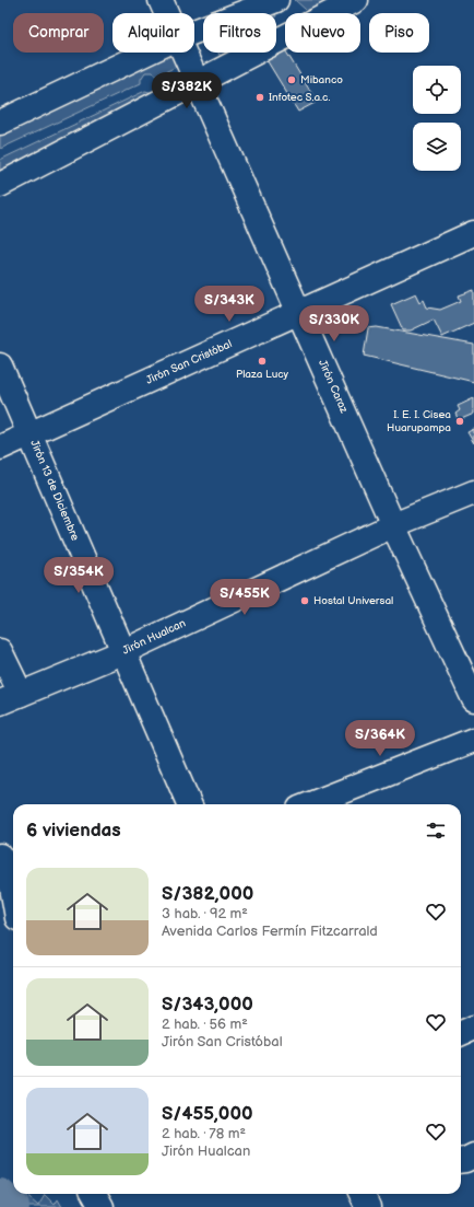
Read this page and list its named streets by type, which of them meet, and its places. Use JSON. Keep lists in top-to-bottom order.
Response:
{
  "streets": {
    "street": [
      "Jirón San Cristóbal",
      "Jirón Caraz",
      "Jirón 13 de Diciembre",
      "Jirón Hualcan"
    ]
  },
  "crossings": [
    ["Jirón San Cristóbal", "Jirón Caraz"],
    ["Jirón San Cristóbal", "Jirón 13 de Diciembre"],
    ["Jirón Caraz", "Jirón Hualcan"],
    ["Jirón 13 de Diciembre", "Jirón Hualcan"]
  ],
  "places": [
    "Mibanco",
    "Infotec S.a.c.",
    "Plaza Lucy",
    "I. E. I. Cisea Huarupampa",
    "Hostal Universal"
  ],
  "page": {
    "chip": [
      "Comprar",
      "Alquilar",
      "Filtros",
      "Nuevo",
      "Piso"
    ],
    "price": [
      "S/382K",
      "S/343K",
      "S/330K",
      "S/354K",
      "S/455K",
      "S/364K"
    ],
    "heading": "6 viviendas",
    "list": [
      {
        "name": "S/382,000",
        "note": "3 hab. · 92 m² · Avenida Carlos Fermín Fitzcarrald"
      },
      {
        "name": "S/343,000",
        "note": "2 hab. · 56 m² · Jirón San Cristóbal"
      },
      {
        "name": "S/455,000",
        "note": "2 hab. · 78 m² · Jirón Hualcan"
      }
    ]
  }
}
